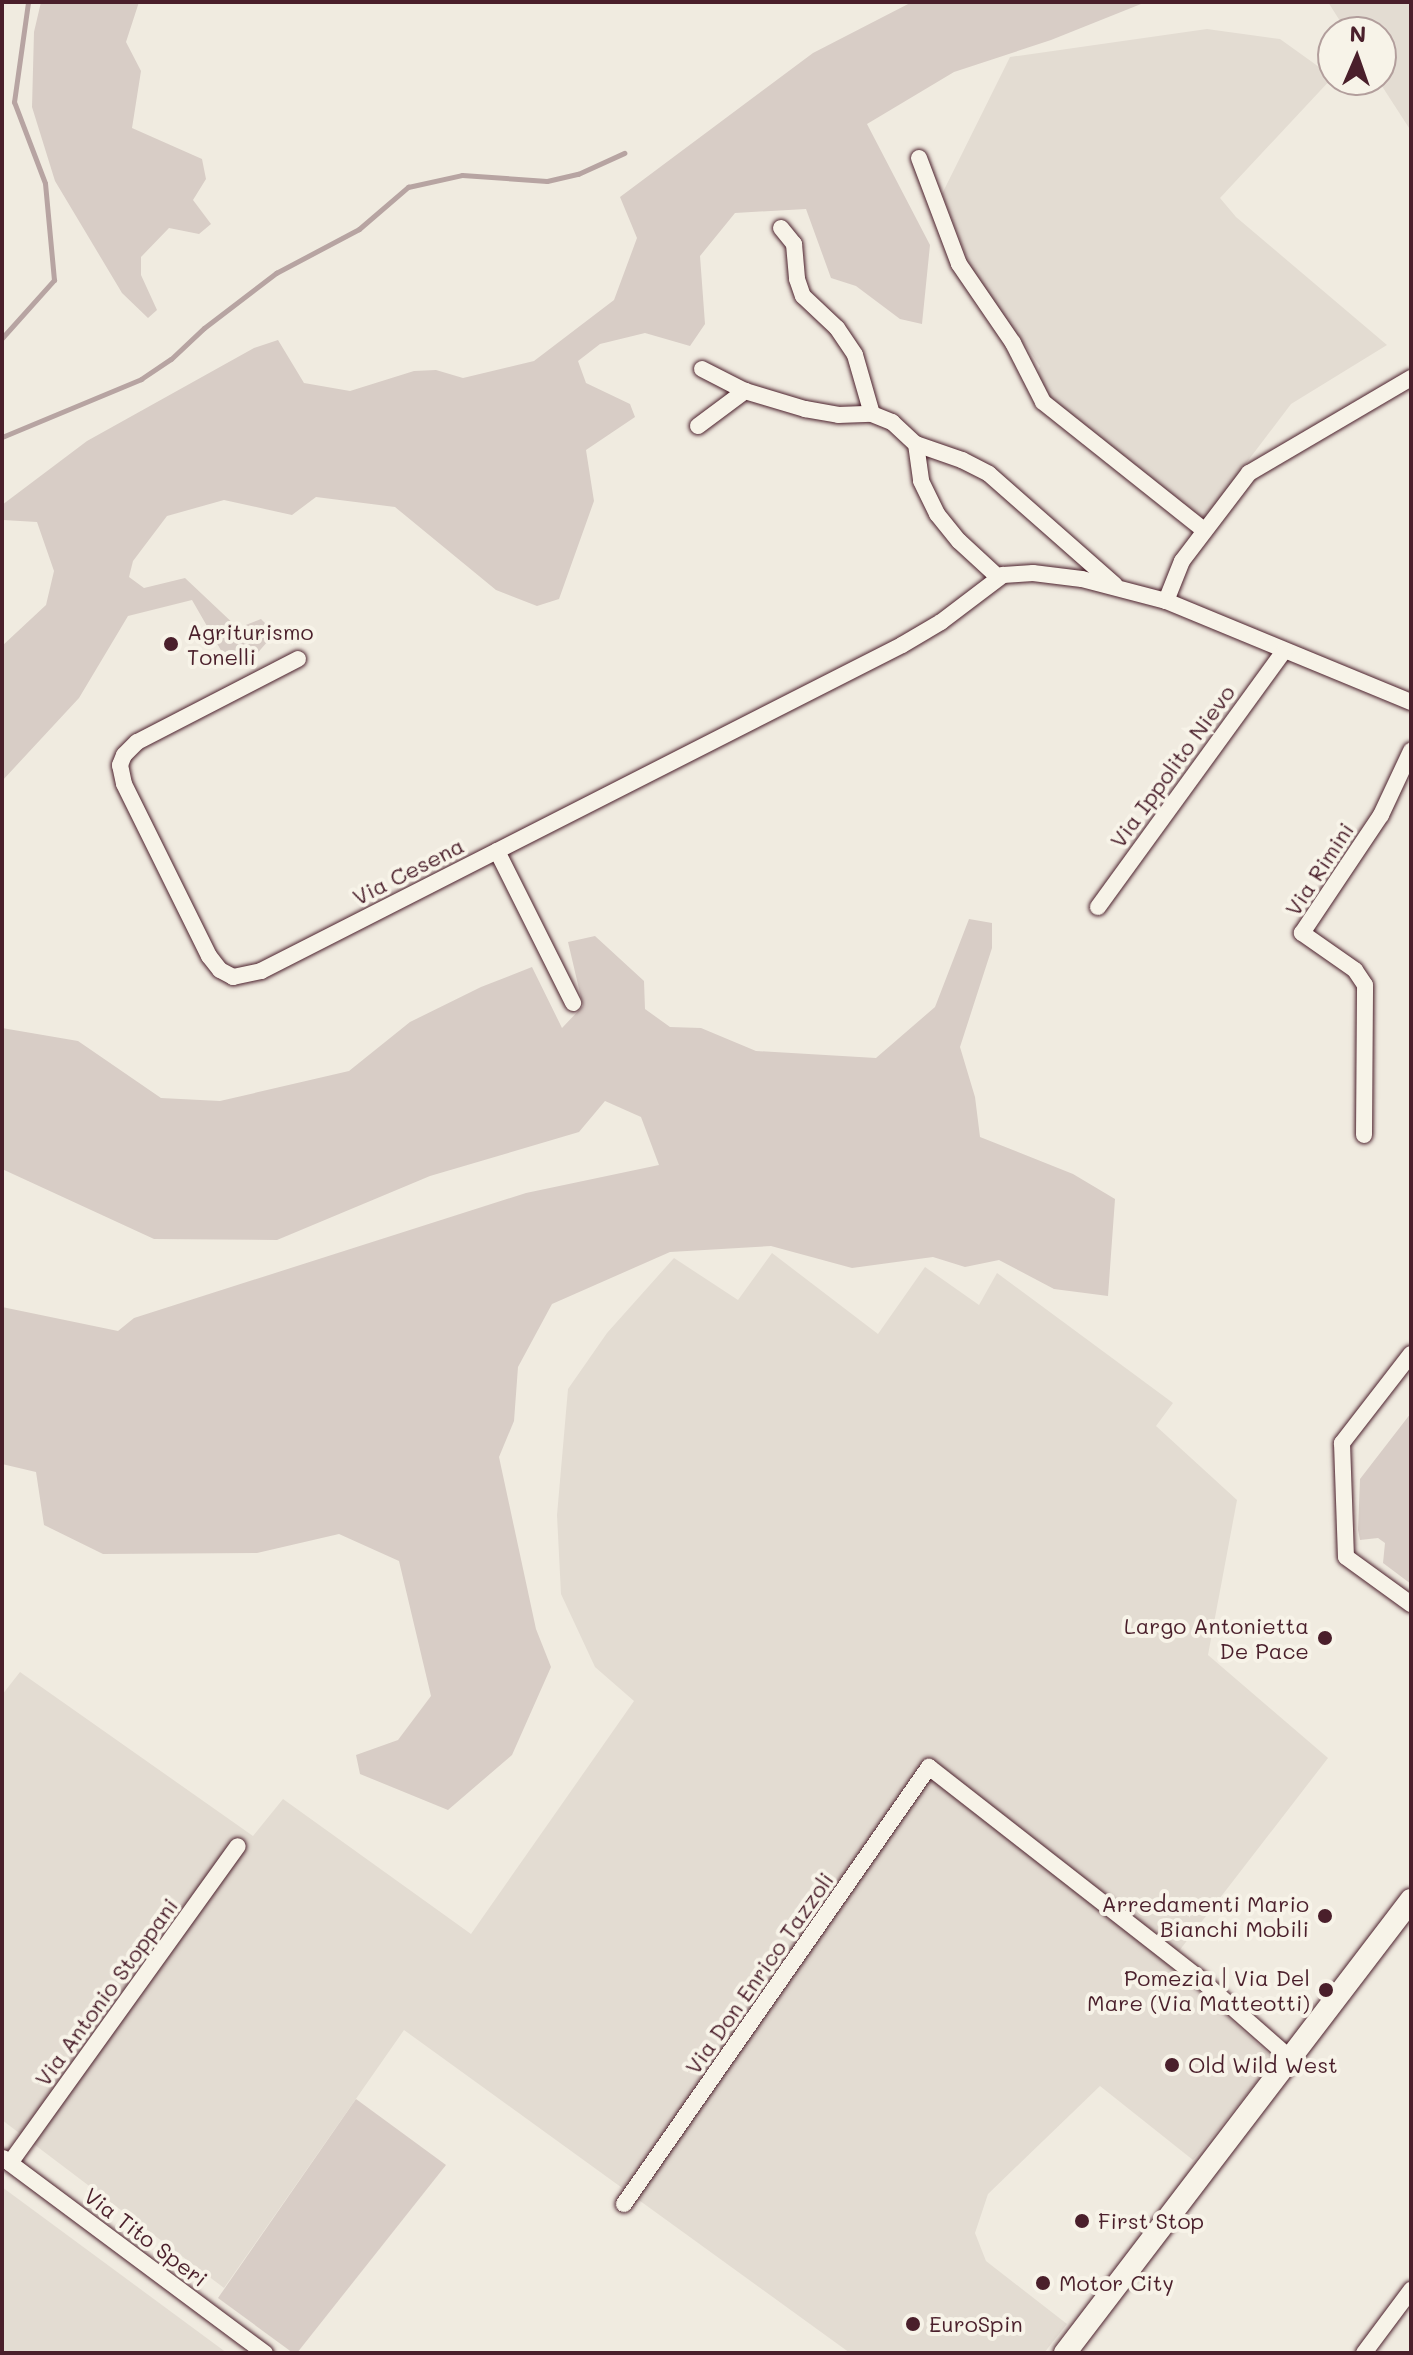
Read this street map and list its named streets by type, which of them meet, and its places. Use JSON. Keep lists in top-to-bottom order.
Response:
{
  "streets": {
    "street": [
      "Via Ippolito Nievo",
      "Via Rimini",
      "Via Cesena",
      "Via Don Enrico Tazzoli",
      "Via Antonio Stoppani",
      "Via Tito Speri"
    ]
  },
  "crossings": [
    ["Via Antonio Stoppani", "Via Tito Speri"]
  ],
  "places": [
    "Agriturismo Tonelli",
    "Largo Antonietta De Pace",
    "Arredamenti Mario Bianchi Mobili",
    "Pomezia | Via Del Mare (Via Matteotti)",
    "Old Wild West",
    "First Stop",
    "Motor City",
    "EuroSpin"
  ],
  "north": "top"
}
